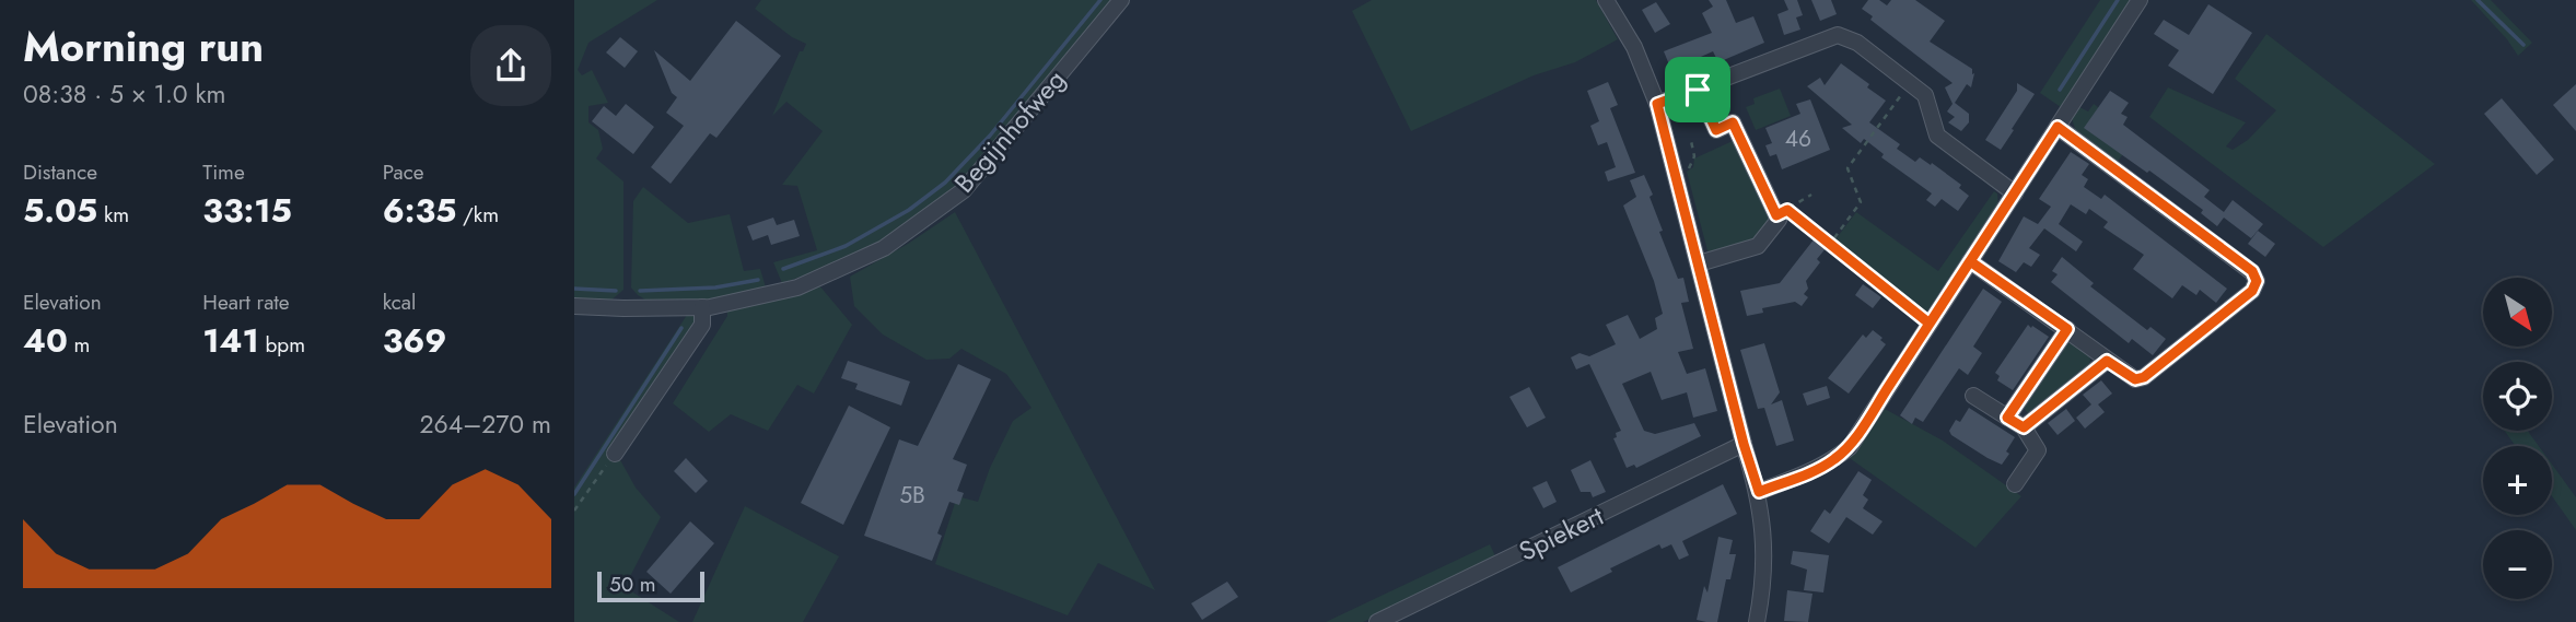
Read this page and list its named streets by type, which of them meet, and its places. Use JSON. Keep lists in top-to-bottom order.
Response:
{
  "streets": {
    "street": ["Begijnhofweg", "Spiekert"]
  },
  "house_numbers": ["46", "5B"],
  "scale_bar": "50 m",
  "north": "bottom right",
  "page": {
    "heading": ["Morning run", "08:38 · 5 × 1.0 km"],
    "stats": [
      ["Distance", "5.05 km"],
      ["Time", "33:15"],
      ["Pace", "6:35 /km"],
      ["Elevation", "40 m"],
      ["Heart rate", "141 bpm"],
      ["kcal", "369"]
    ],
    "map_buttons": ["+", "−"],
    "chart": ["Elevation", "264–270 m"],
    "scale": "50 m"
  }
}
